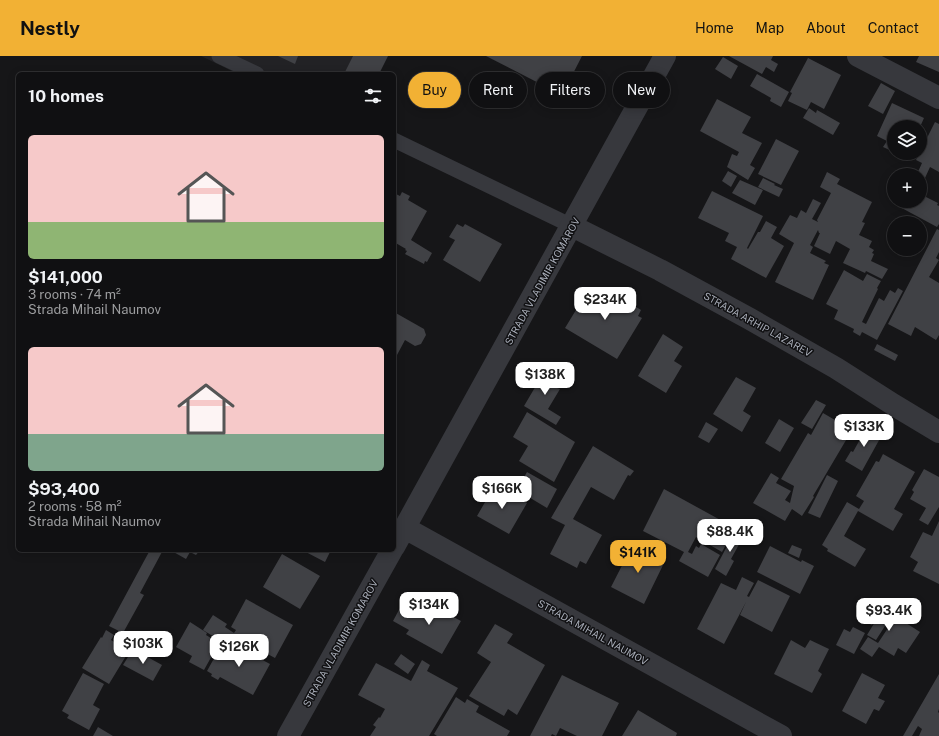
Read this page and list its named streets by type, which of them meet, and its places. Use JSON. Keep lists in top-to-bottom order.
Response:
{
  "streets": {
    "street": ["STRADA VLADIMIR KOMAROV", "STRADA ARHIP LAZAREV", "STRADA MIHAIL NAUMOV"]
  },
  "crossings": [
    ["STRADA VLADIMIR KOMAROV", "STRADA ARHIP LAZAREV"],
    ["STRADA VLADIMIR KOMAROV", "STRADA MIHAIL NAUMOV"]
  ],
  "page": {
    "header": "Nestly",
    "nav": [
      "Home",
      "Map",
      "About",
      "Contact"
    ],
    "chip": [
      "Buy",
      "Rent",
      "Filters",
      "New"
    ],
    "heading": "10 homes",
    "map_buttons": ["+", "−"],
    "list": [
      {
        "name": "$141,000",
        "note": "3 rooms · 74 m² · Strada Mihail Naumov"
      },
      {
        "name": "$93,400",
        "note": "2 rooms · 58 m² · Strada Mihail Naumov"
      }
    ],
    "price": [
      "$234K",
      "$138K",
      "$133K",
      "$166K",
      "$88.4K",
      "$141K",
      "$134K",
      "$93.4K",
      "$103K",
      "$126K"
    ]
  }
}
